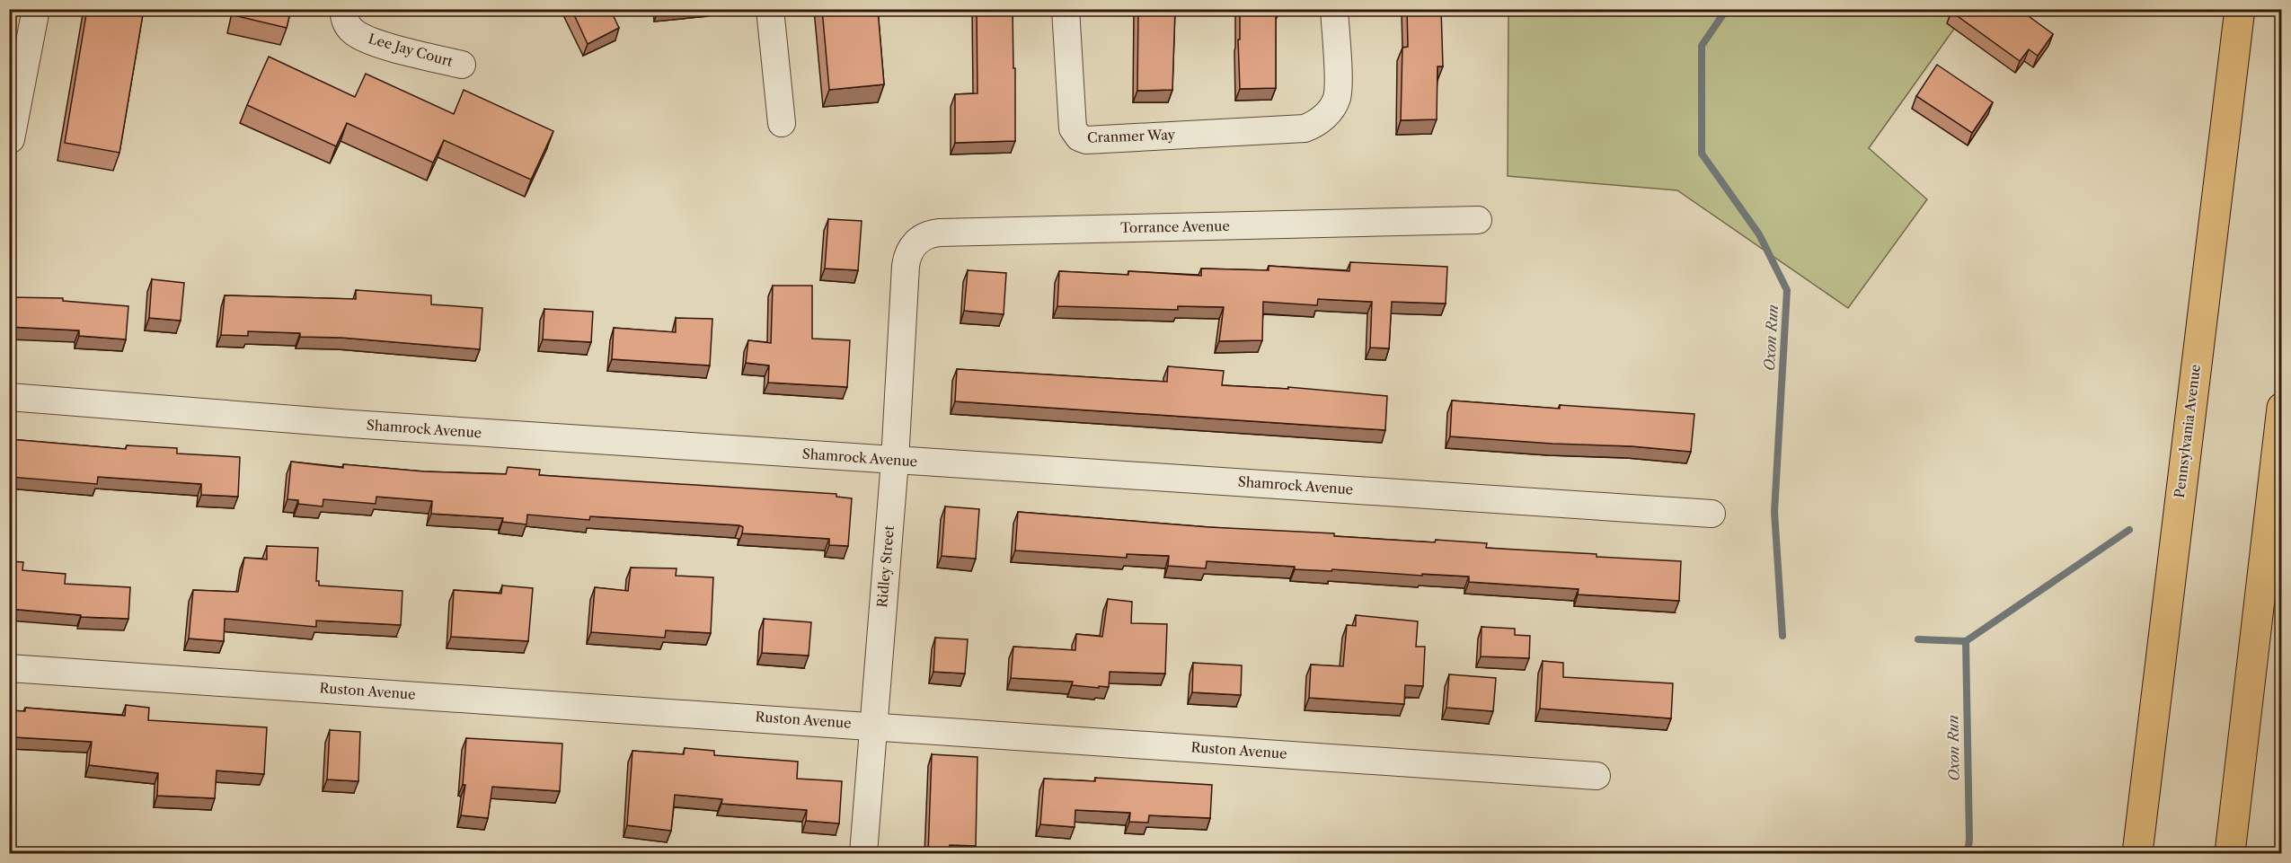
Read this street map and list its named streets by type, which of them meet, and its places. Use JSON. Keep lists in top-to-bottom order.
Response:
{
  "streets": {
    "highway": ["Pennsylvania Avenue"],
    "street": [
      "Lee Jay Court",
      "Cranmer Way",
      "Torrance Avenue",
      "Shamrock Avenue",
      "Ridley Street",
      "Ruston Avenue"
    ]
  },
  "crossings": [
    ["Torrance Avenue", "Ridley Street"],
    ["Shamrock Avenue", "Ridley Street"],
    ["Ridley Street", "Ruston Avenue"]
  ],
  "water": ["Oxon Run"]
}
